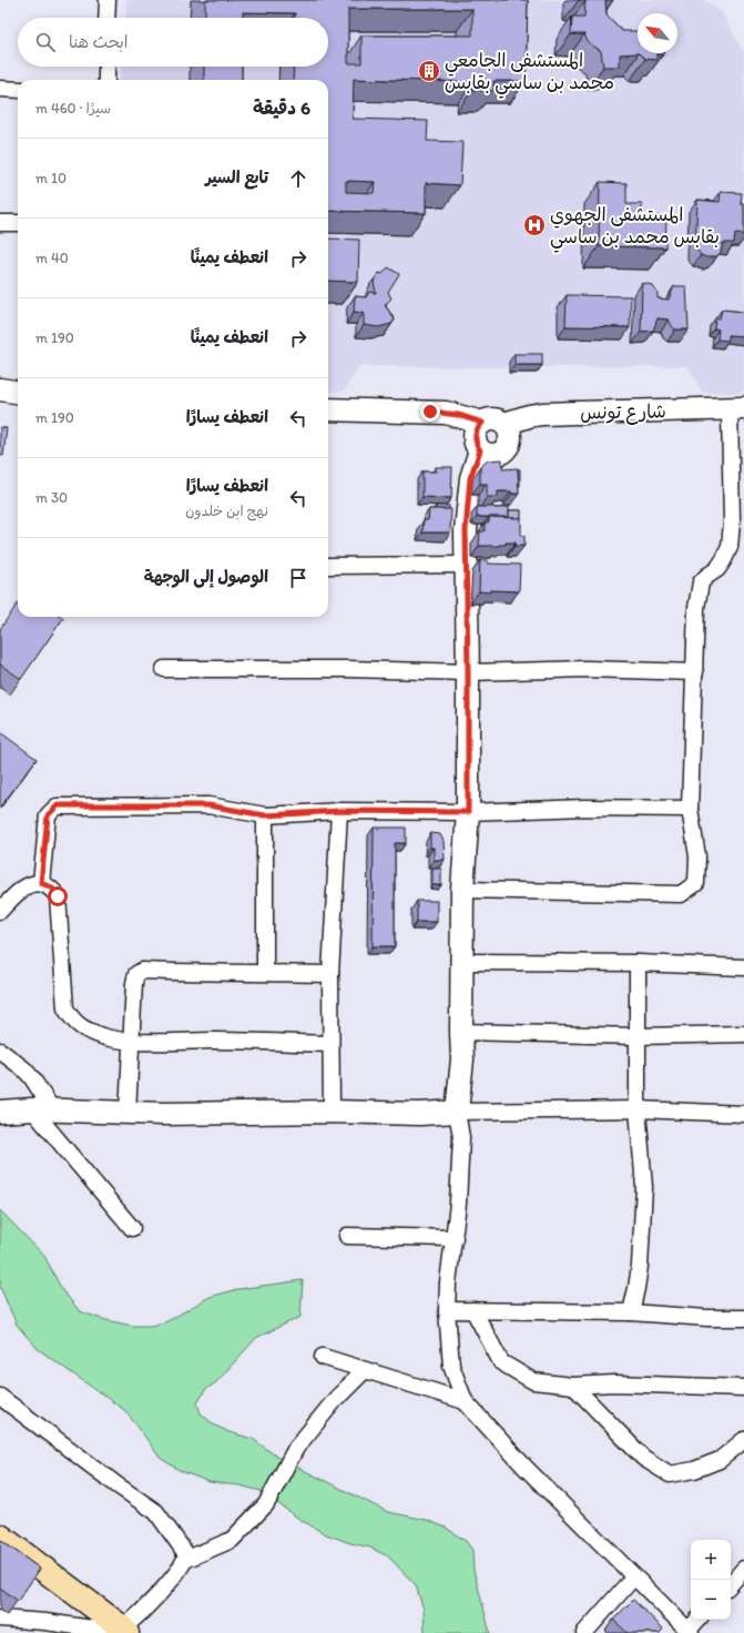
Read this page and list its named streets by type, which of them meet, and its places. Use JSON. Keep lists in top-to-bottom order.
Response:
{
  "streets": {
    "street": ["شارع تونس"]
  },
  "places": {
    "building": ["المستشفى الجامعي محمد بن ساسي بقابس"],
    "hospital": ["المستشفى الجهوي بقابس محمد بن ساسي"]
  },
  "north": "top left",
  "page": {
    "search": "ابحث هنا",
    "heading": ["6 دقيقة", "سيرًا · 460 m"],
    "list": [
      ["تابع السير", "10 m"],
      ["انعطف يمينًا", "40 m"],
      ["انعطف يمينًا", "190 m"],
      ["انعطف يسارًا", "190 m"],
      ["انعطف يسارًا", "نهج ابن خلدون", "30 m"],
      "الوصول إلى الوجهة"
    ],
    "map_buttons": ["+", "−"]
  }
}
